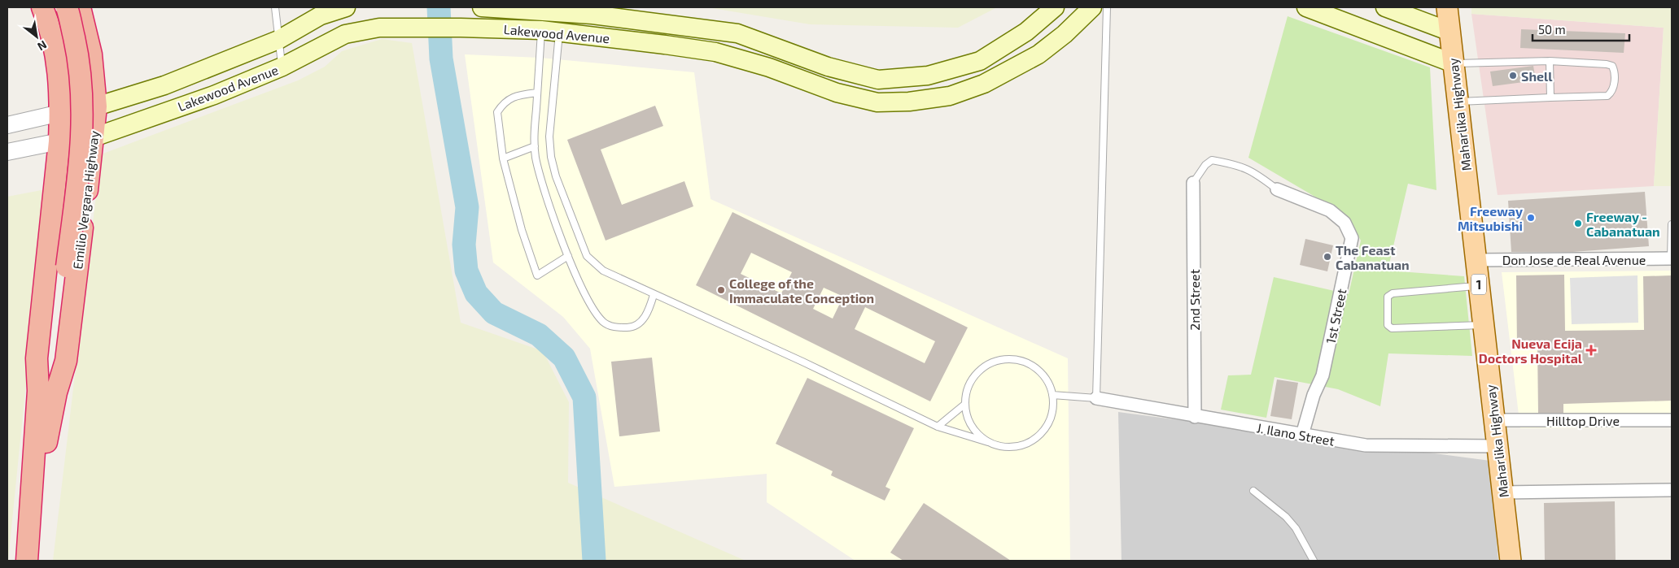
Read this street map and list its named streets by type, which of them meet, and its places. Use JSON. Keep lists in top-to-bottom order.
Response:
{
  "streets": {
    "highway": ["Emilio Vergara Highway"],
    "main road": ["Lakewood Avenue", "Maharlika Highway", "1"],
    "street": [
      "Don Jose de Real Avenue",
      "2nd Street",
      "1st Street",
      "Hilltop Drive",
      "J. Ilano Street"
    ]
  },
  "crossings": [
    ["Lakewood Avenue", "Emilio Vergara Highway"],
    ["Maharlika Highway", "Don Jose de Real Avenue"],
    ["Maharlika Highway", "Hilltop Drive"],
    ["Maharlika Highway", "J. Ilano Street"],
    ["2nd Street", "J. Ilano Street"],
    ["1st Street", "J. Ilano Street"]
  ],
  "places": {
    "other": [
      "Shell",
      "Freeway Mitsubishi",
      "Freeway - Cabanatuan",
      "The Feast Cabanatuan",
      "College of the Immaculate Conception"
    ],
    "health": ["Nueva Ecija Doctors Hospital"]
  },
  "scale_bar": "50 m",
  "north": "bottom right"
}
